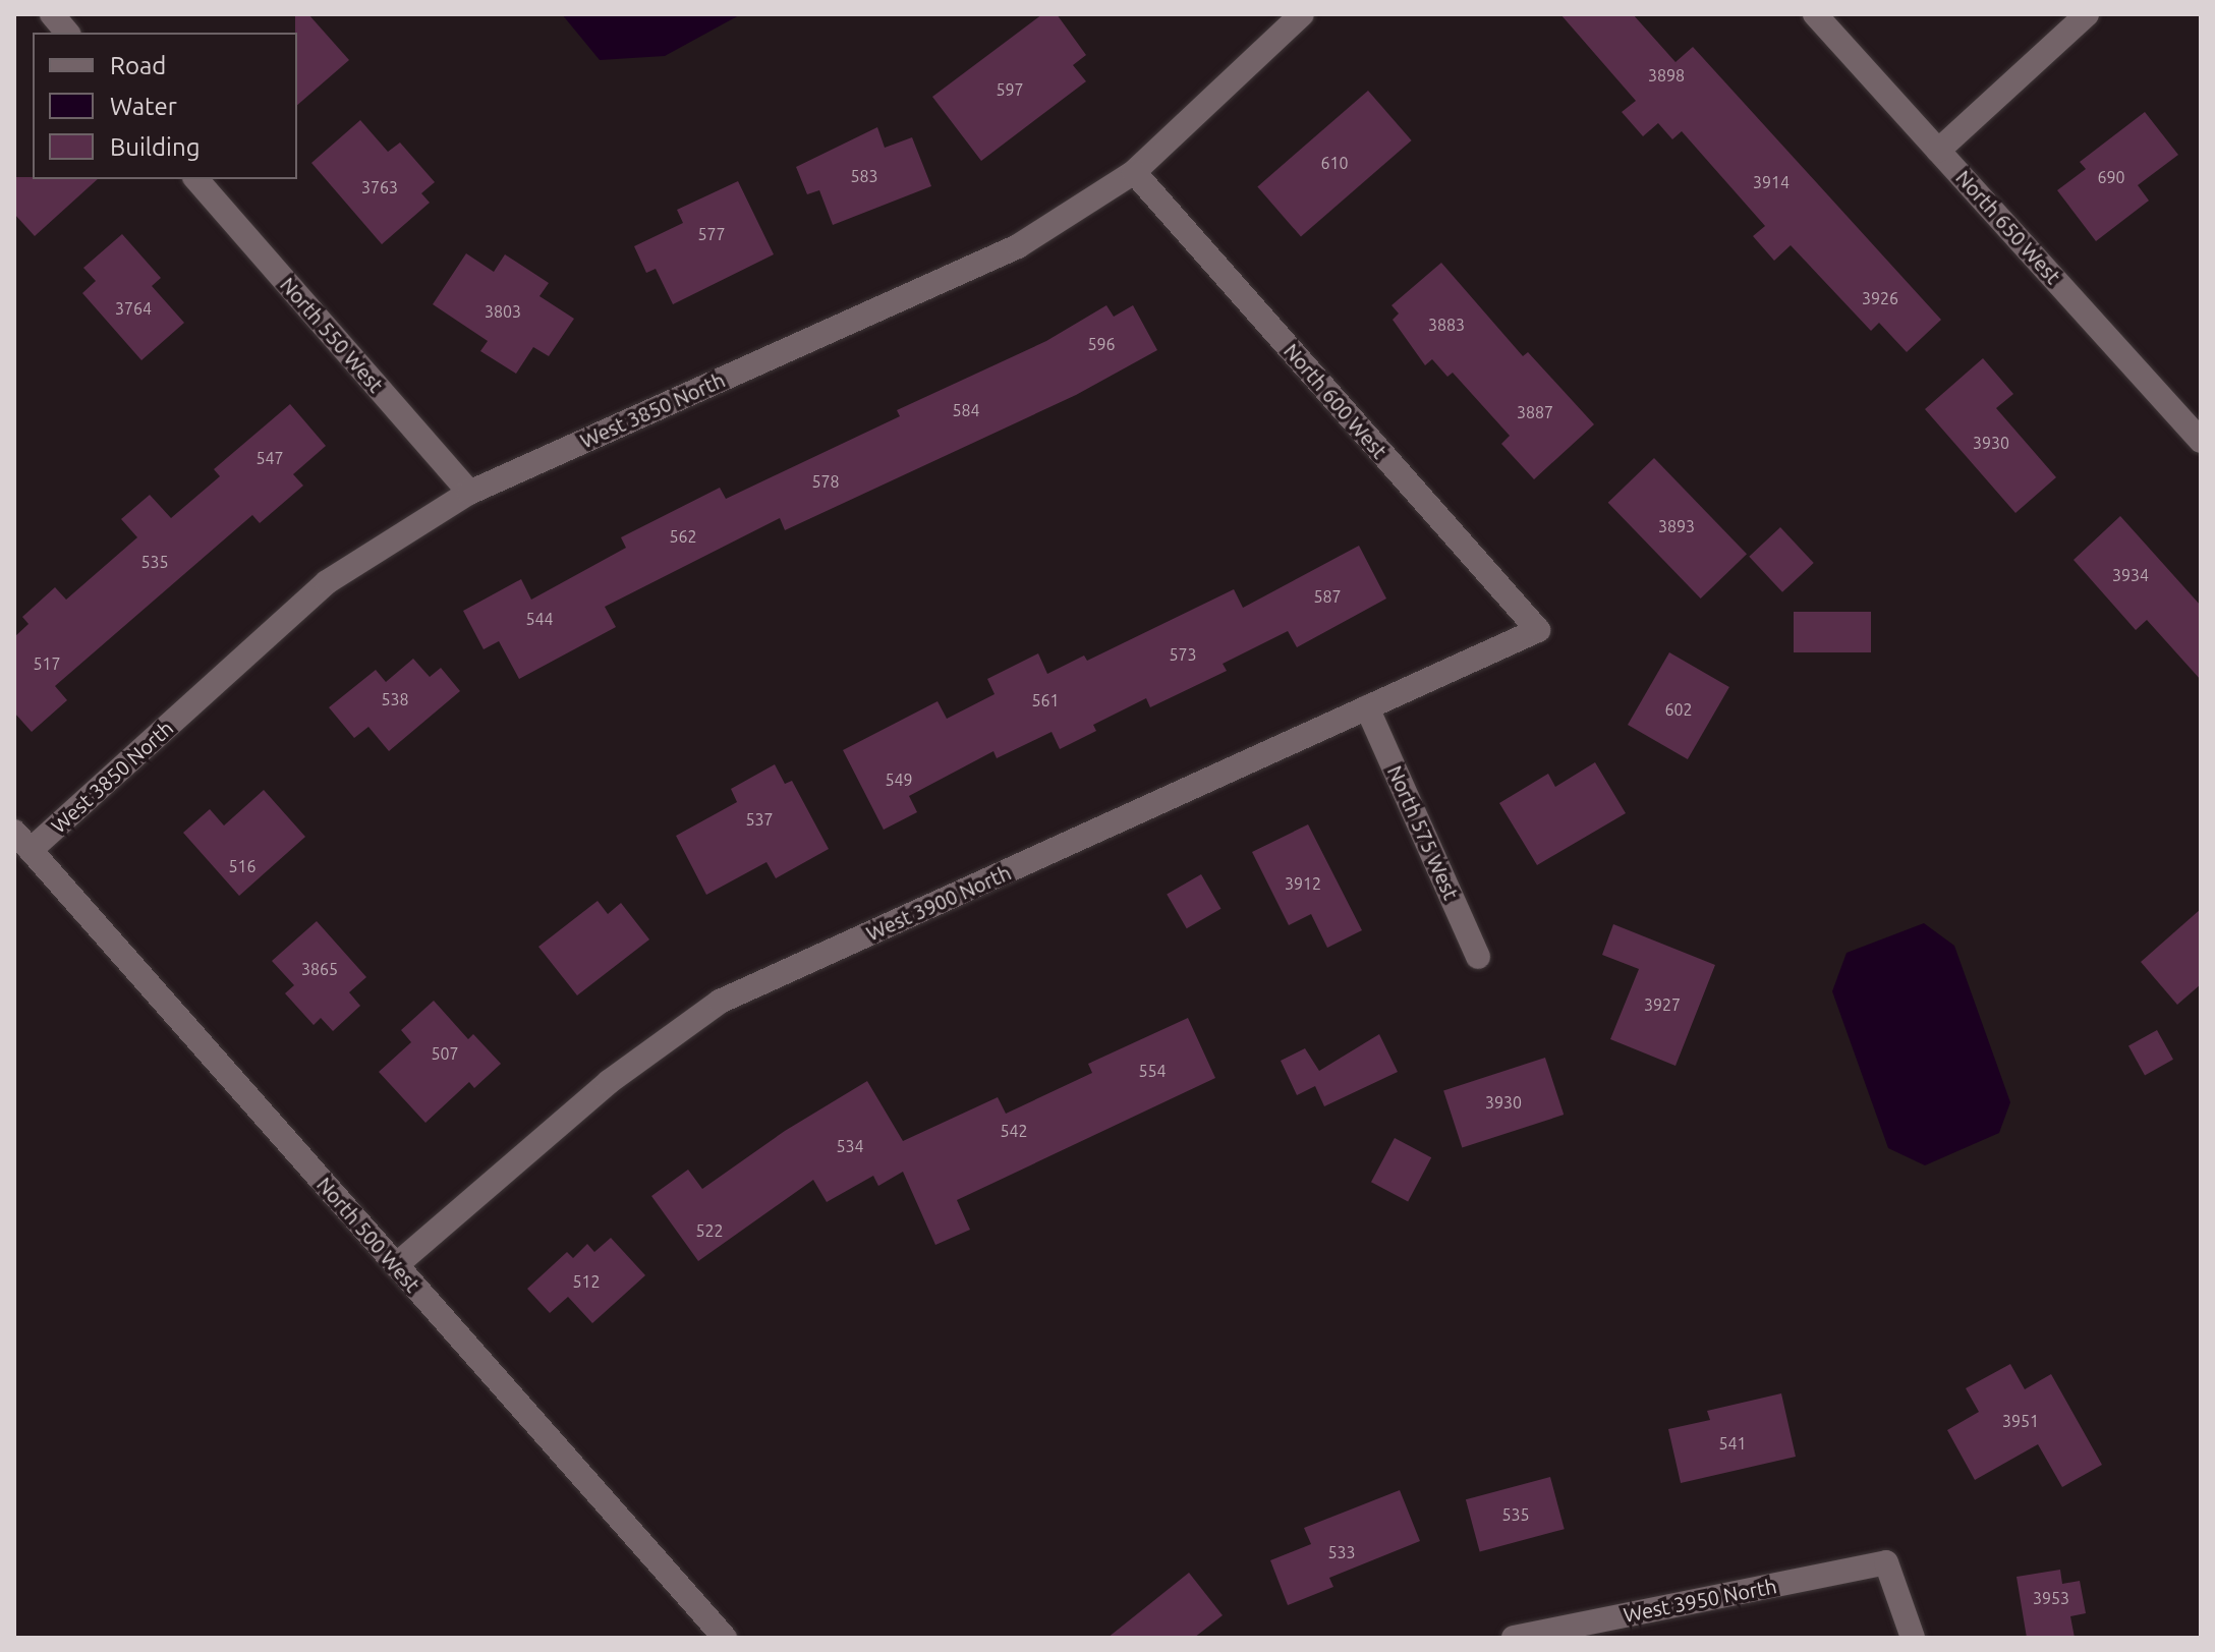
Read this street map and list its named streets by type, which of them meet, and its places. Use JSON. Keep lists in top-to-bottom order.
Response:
{
  "streets": {
    "street": [
      "North 650 West",
      "North 550 West",
      "North 600 West",
      "West 3850 North",
      "North 575 West",
      "West 3900 North",
      "North 500 West",
      "West 3950 North"
    ]
  },
  "crossings": [
    ["North 550 West", "West 3850 North"],
    ["North 600 West", "West 3850 North"],
    ["North 600 West", "West 3900 North"],
    ["West 3850 North", "North 500 West"],
    ["North 575 West", "West 3900 North"],
    ["West 3900 North", "North 500 West"]
  ],
  "house_numbers": [
    "3898",
    "597",
    "610",
    "583",
    "690",
    "3914",
    "3763",
    "577",
    "3926",
    "3764",
    "3803",
    "3883",
    "596",
    "584",
    "3887",
    "3930",
    "547",
    "578",
    "3893",
    "562",
    "535",
    "3934",
    "587",
    "544",
    "573",
    "517",
    "538",
    "561",
    "602",
    "549",
    "537",
    "516",
    "3912",
    "3865",
    "3927",
    "507",
    "554",
    "3930",
    "542",
    "534",
    "522",
    "512",
    "3951",
    "541",
    "535",
    "533",
    "3953"
  ],
  "legend": ["Road", "Water", "Building"]
}
